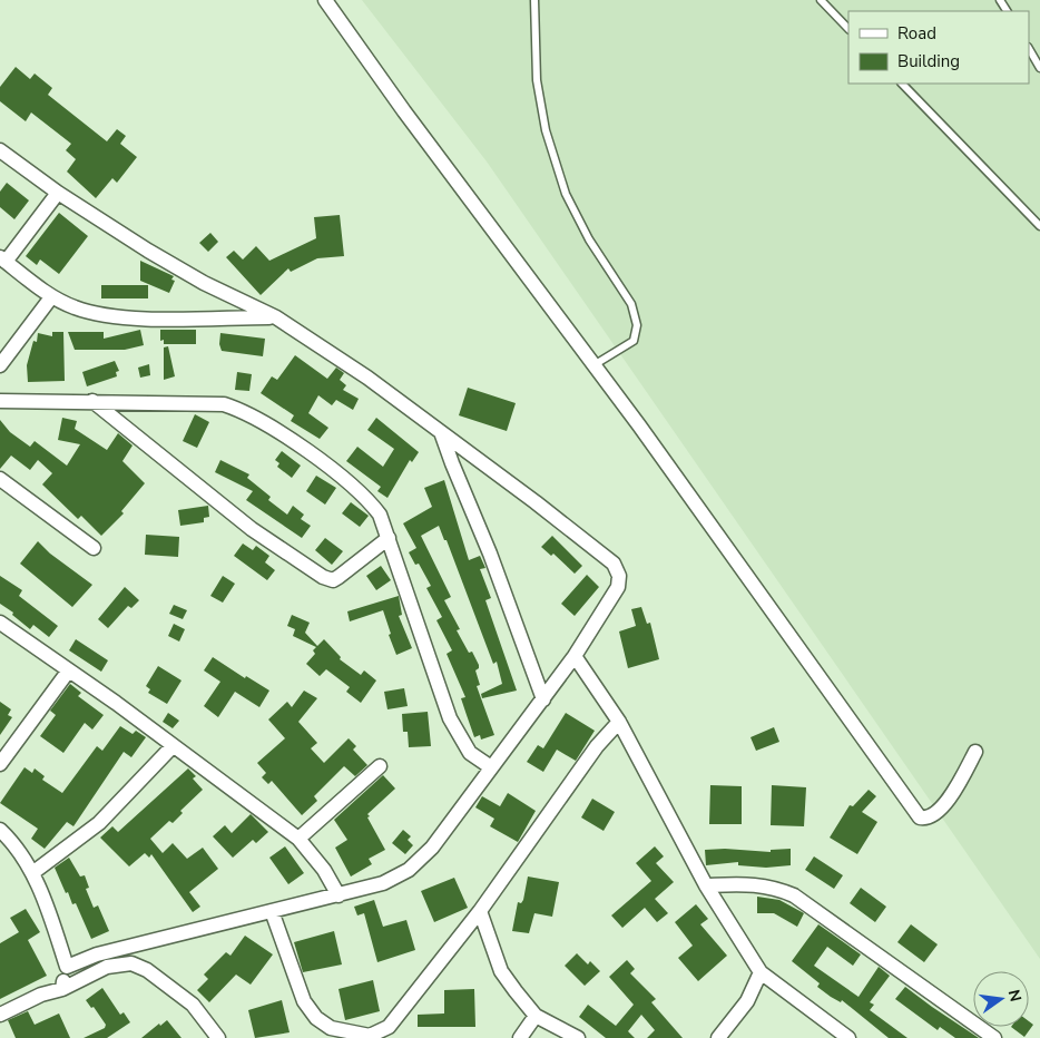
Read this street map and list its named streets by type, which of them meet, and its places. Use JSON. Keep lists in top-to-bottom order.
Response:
{
  "legend": ["Road", "Building"],
  "north": "right"
}
